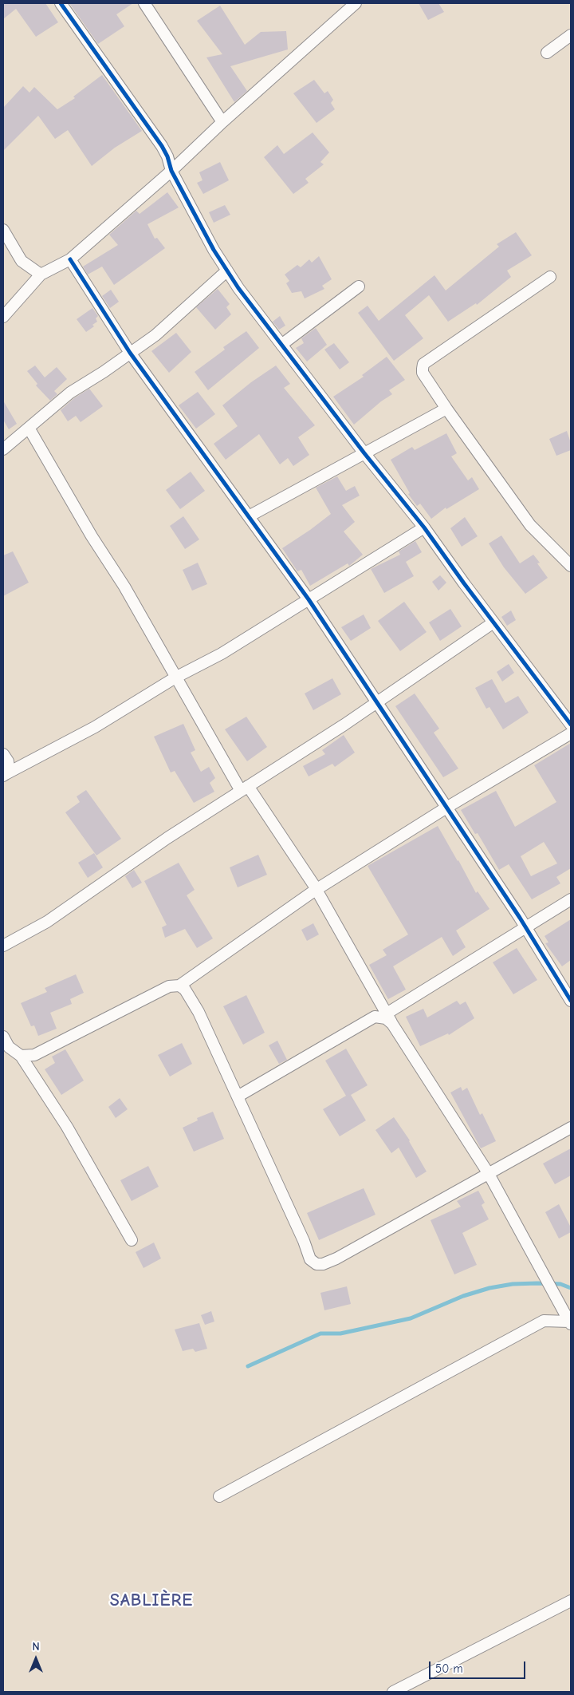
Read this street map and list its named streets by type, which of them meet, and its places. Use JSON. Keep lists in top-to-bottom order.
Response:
{
  "districts": ["SABLIÈRE"],
  "scale_bar": "50 m",
  "north": "top"
}
